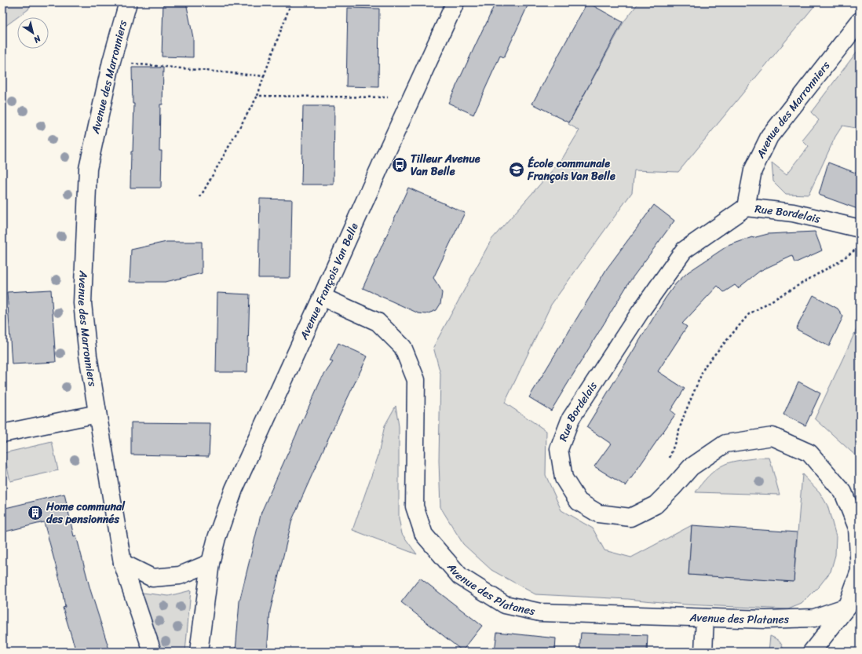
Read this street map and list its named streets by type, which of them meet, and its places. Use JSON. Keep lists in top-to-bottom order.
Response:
{
  "streets": {
    "street": [
      "Avenue des Marronniers",
      "Rue Bordelais",
      "Avenue François Van Belle",
      "Avenue des Platanes"
    ]
  },
  "crossings": [
    ["Avenue des Marronniers", "Rue Bordelais"],
    ["Rue Bordelais", "Avenue des Platanes"],
    ["Avenue François Van Belle", "Avenue des Platanes"]
  ],
  "places": {
    "bus stop": ["Tilleur Avenue Van Belle"],
    "school or university": ["École communale François Van Belle"],
    "building": ["Home communal des pensionnés"]
  },
  "north": "bottom right"
}
